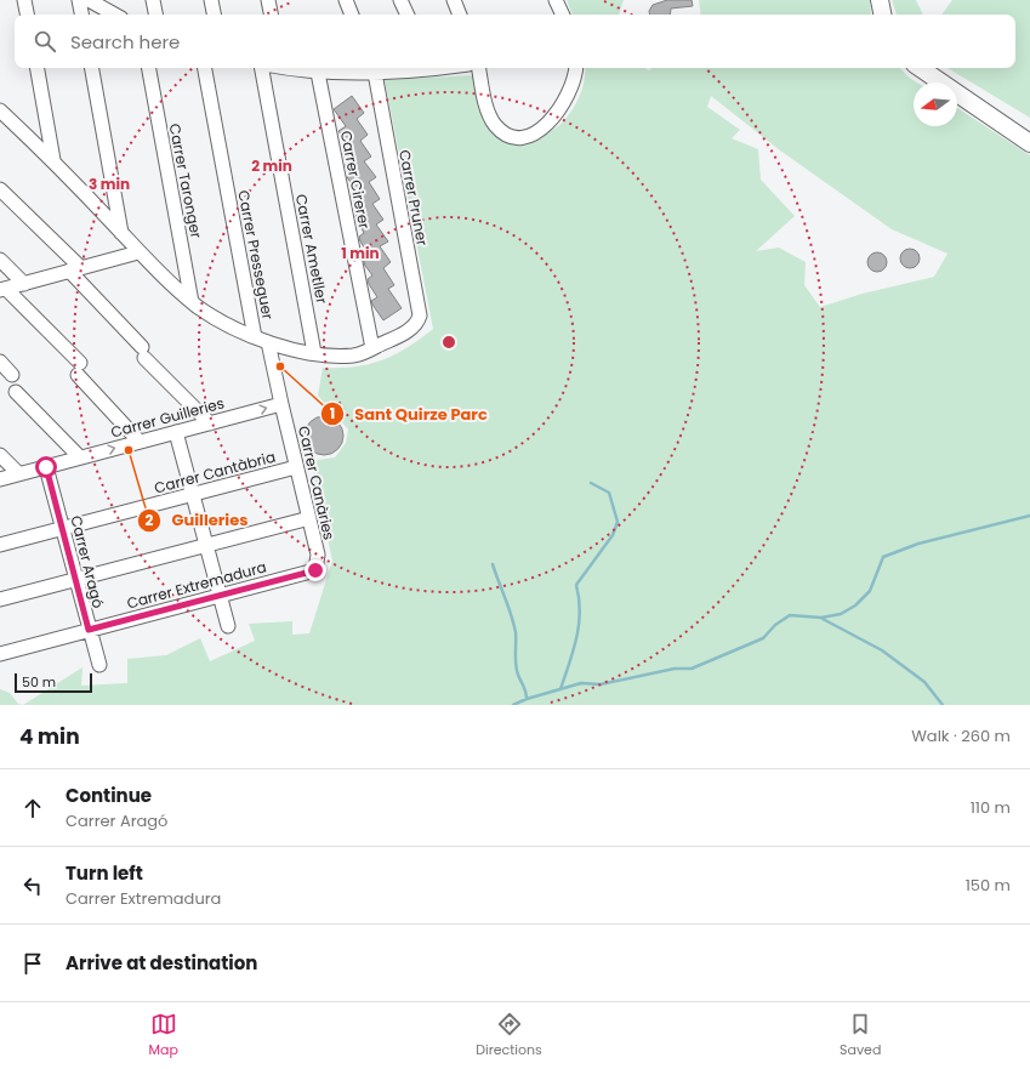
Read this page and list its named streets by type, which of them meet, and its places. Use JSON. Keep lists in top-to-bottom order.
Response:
{
  "streets": {
    "street": [
      "Carrer Cirerer",
      "Carrer Taronger",
      "Carrer Pruner",
      "Carrer Ametller",
      "Carrer Presseguer",
      "Carrer Guilleries",
      "Carrer Cantàbria",
      "Carrer Canàries",
      "Carrer Aragó",
      "Carrer Extremadura"
    ]
  },
  "crossings": [
    ["Carrer Cirerer", "Carrer Pruner"],
    ["Carrer Guilleries", "Carrer Canàries"],
    ["Carrer Guilleries", "Carrer Aragó"],
    ["Carrer Cantàbria", "Carrer Canàries"],
    ["Carrer Cantàbria", "Carrer Aragó"],
    ["Carrer Canàries", "Carrer Extremadura"],
    ["Carrer Aragó", "Carrer Extremadura"]
  ],
  "places": ["Sant Quirze Parc", "Guilleries"],
  "scale_bar": "50 m",
  "north": "left",
  "page": {
    "search": "Search here",
    "scale": "50 m",
    "heading": ["4 min", "Walk · 260 m"],
    "list": [
      ["Continue", "Carrer Aragó", "110 m"],
      ["Turn left", "Carrer Extremadura", "150 m"],
      "Arrive at destination"
    ],
    "nav": ["Map", "Directions", "Saved"]
  },
  "rings": ["2 min", "3 min", "1 min"]
}
